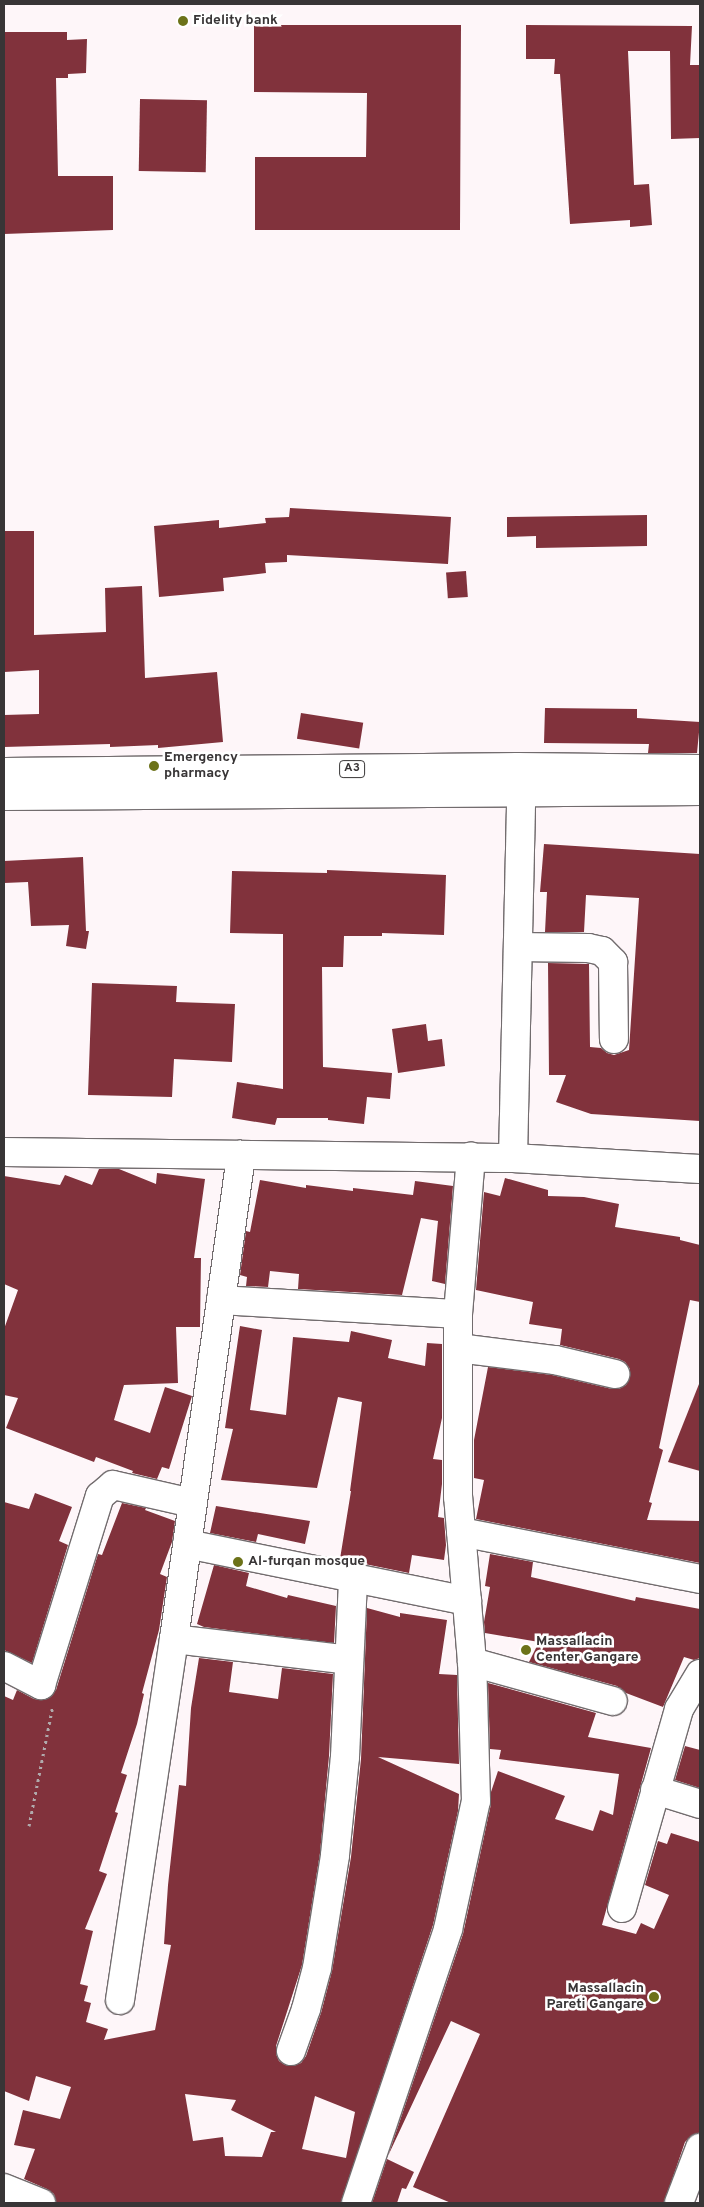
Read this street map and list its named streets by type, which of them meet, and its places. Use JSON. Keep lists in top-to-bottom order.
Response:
{
  "streets": {
    "main road": ["A3"]
  },
  "places": [
    "Fidelity bank",
    "Emergency pharmacy",
    "Al-furqan mosque",
    "Massallacin Center Gangare",
    "Massallacin Pareti Gangare"
  ]
}
